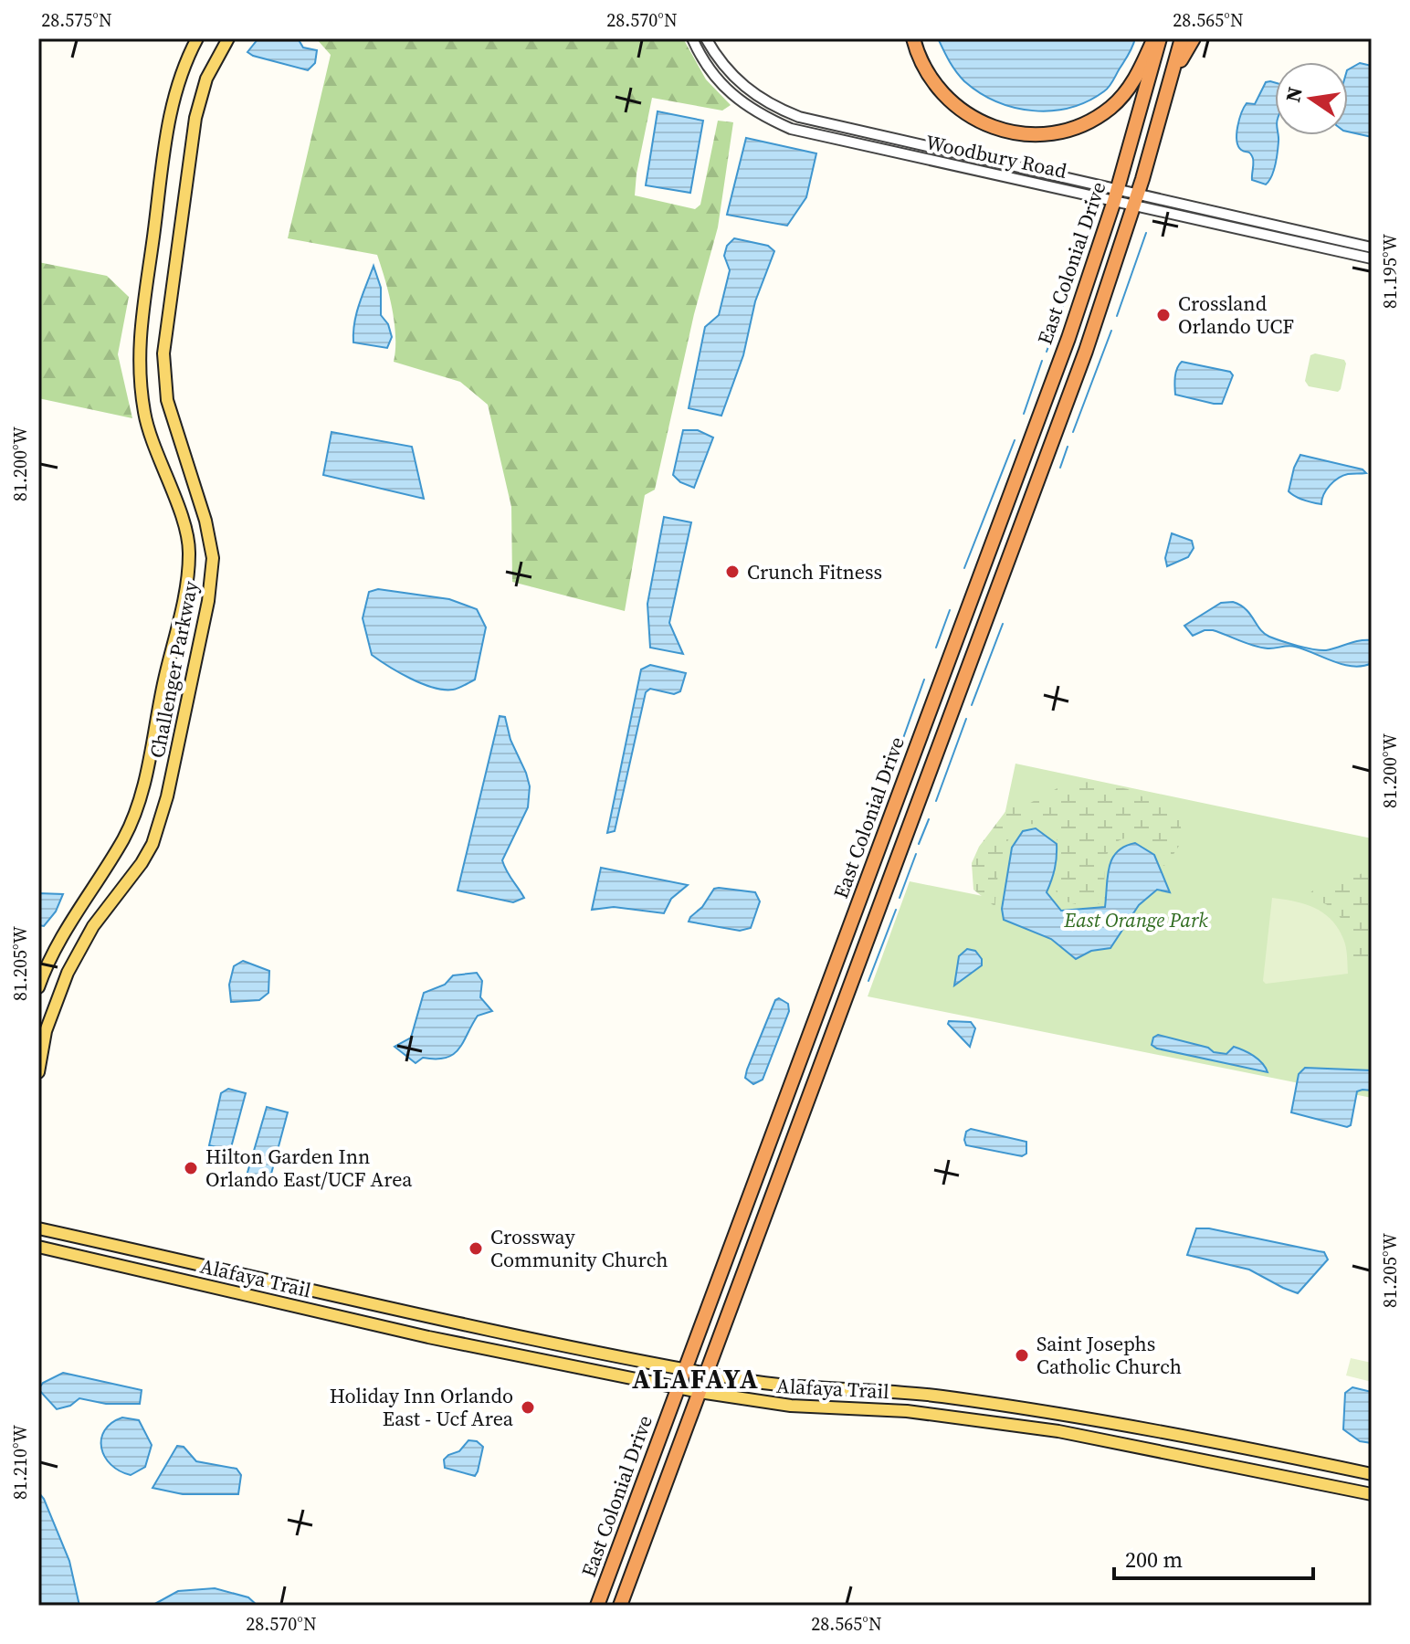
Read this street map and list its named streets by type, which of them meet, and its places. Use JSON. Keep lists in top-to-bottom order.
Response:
{
  "streets": {
    "highway": ["East Colonial Drive"],
    "main road": ["Challenger Parkway", "Alafaya Trail"],
    "street": ["Woodbury Road"]
  },
  "crossings": [
    ["Woodbury Road", "East Colonial Drive"],
    ["East Colonial Drive", "Alafaya Trail"]
  ],
  "districts": ["ALAFAYA"],
  "parks": ["East Orange Park"],
  "places": [
    "Crossland Orlando UCF",
    "Crunch Fitness",
    "Hilton Garden Inn Orlando East/UCF Area",
    "Crossway Community Church",
    "Saint Josephs Catholic Church",
    "Holiday Inn Orlando East - Ucf Area"
  ],
  "scale_bar": "200 m",
  "north": "left",
  "coordinates": [
    "28.575°N",
    "28.570°N",
    "28.565°N",
    "81.195°W",
    "81.200°W",
    "81.205°W",
    "81.210°W"
  ]
}
